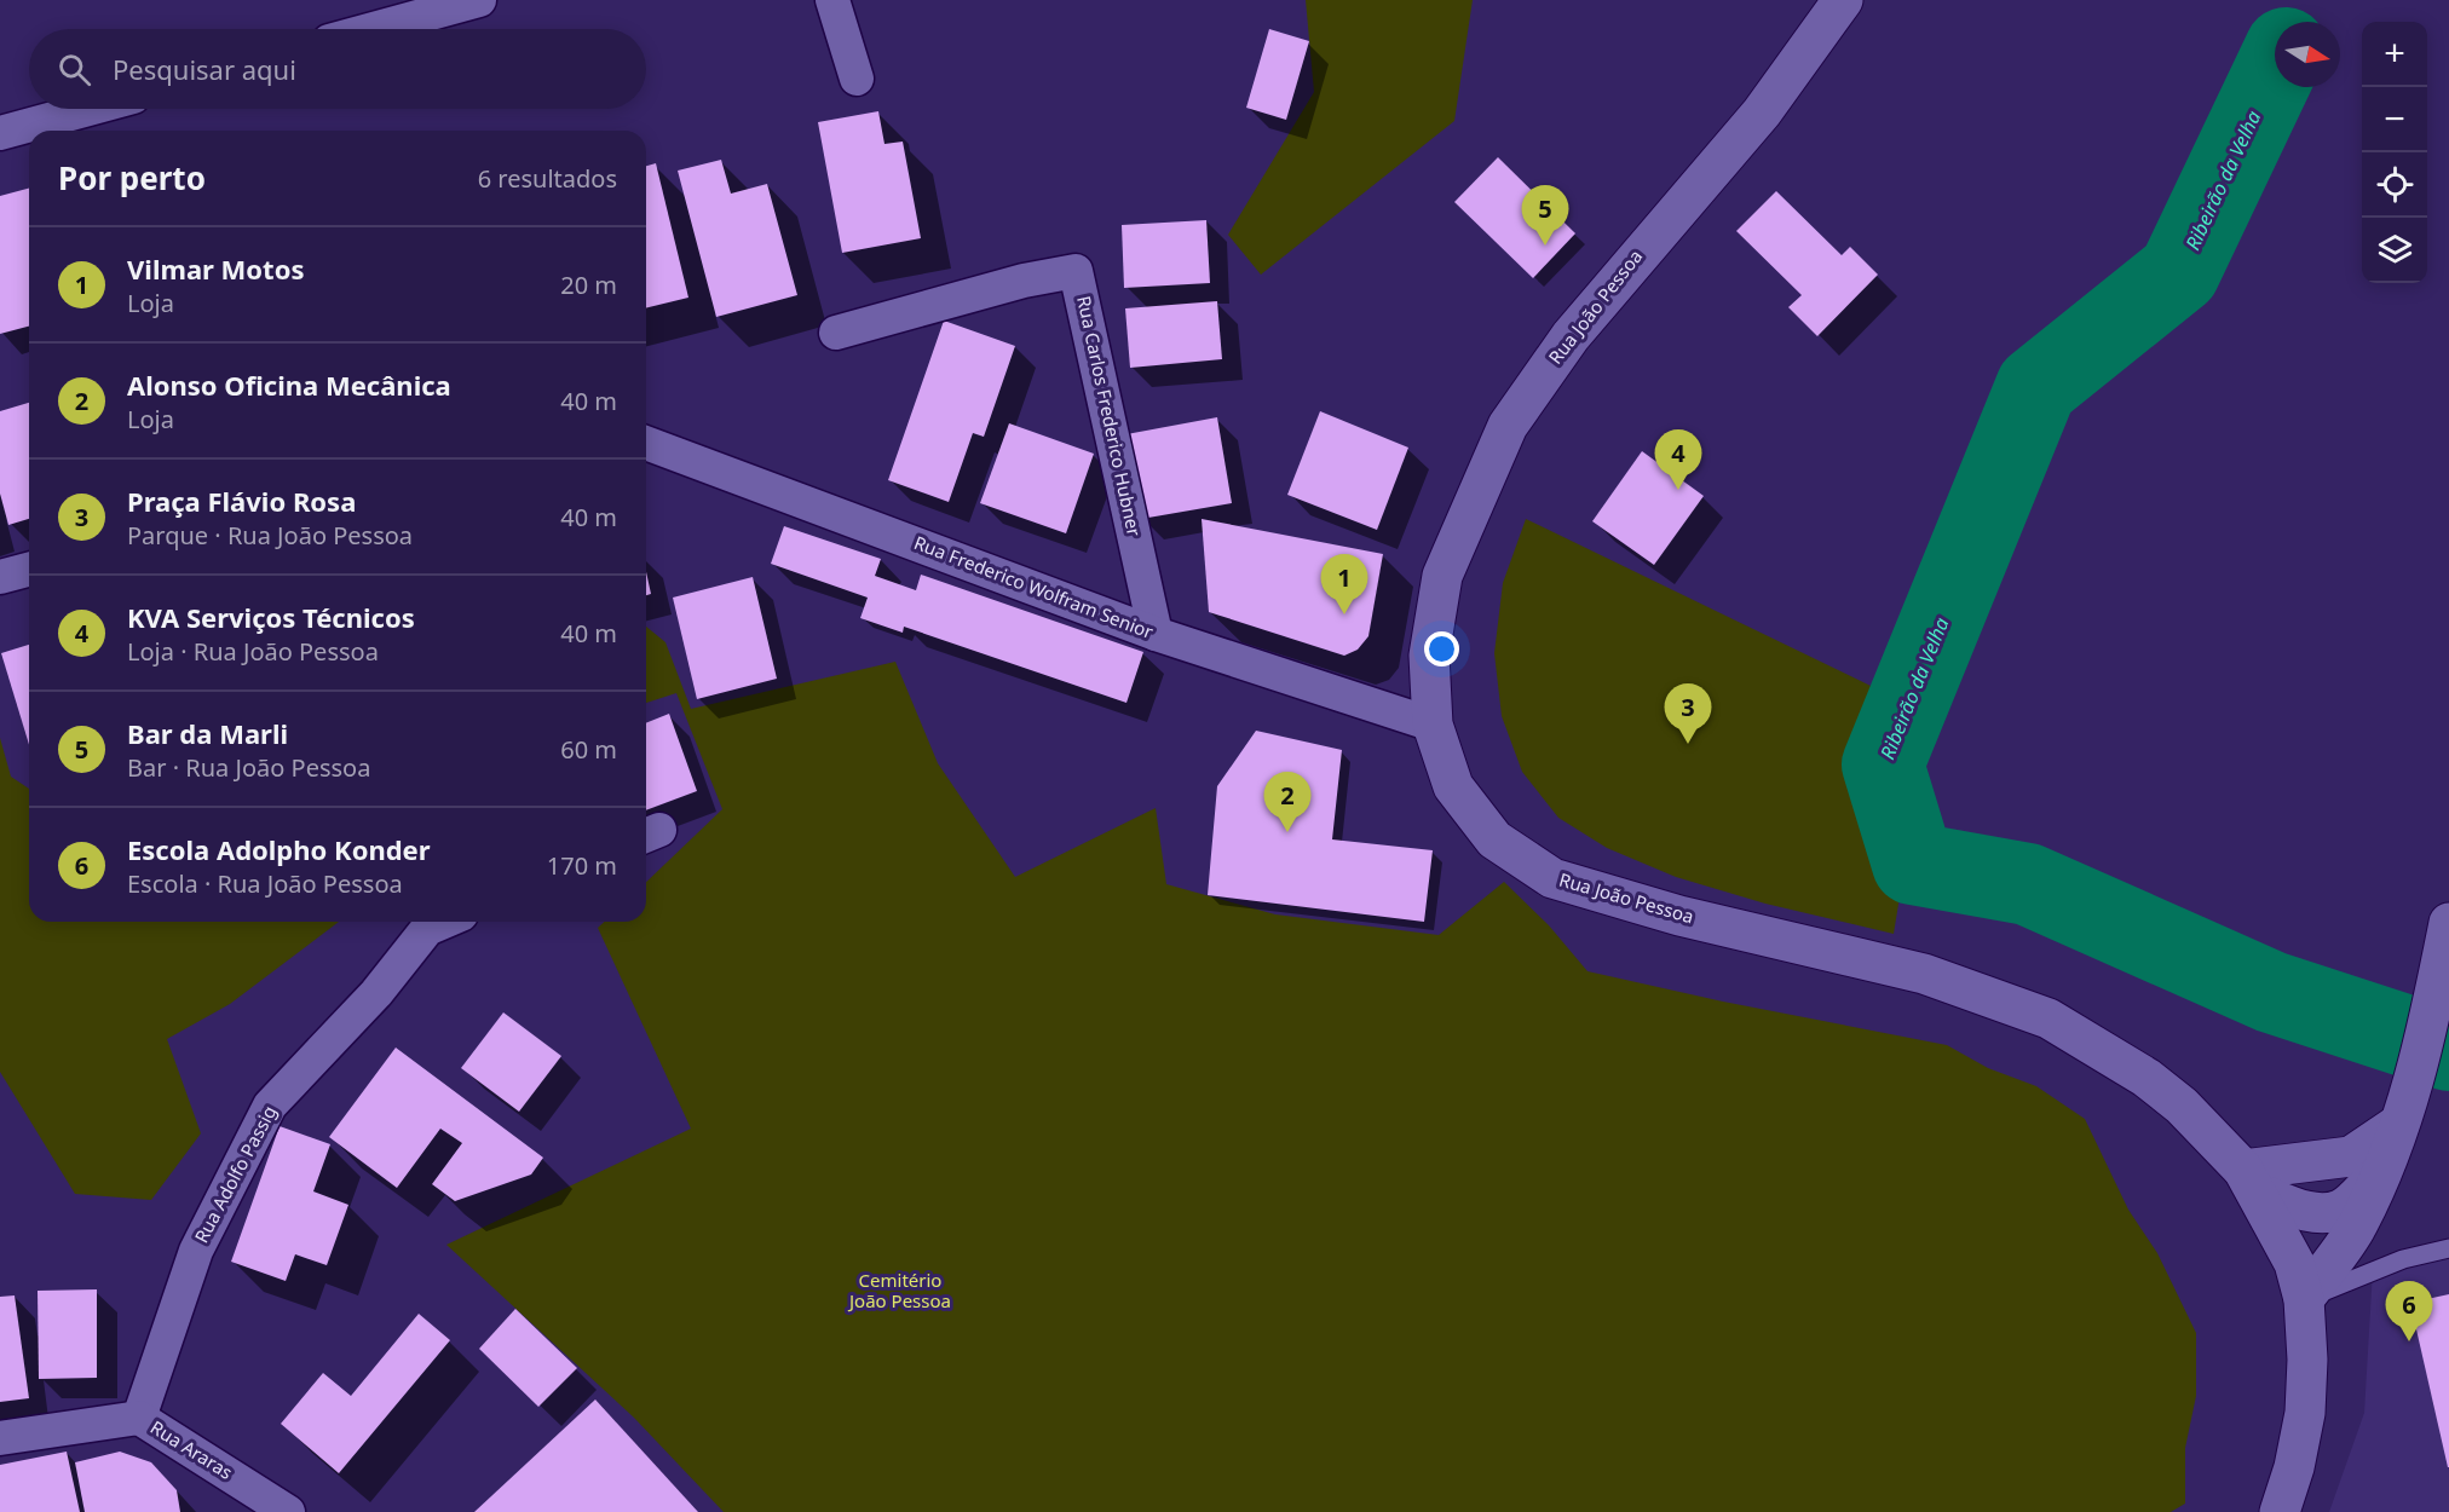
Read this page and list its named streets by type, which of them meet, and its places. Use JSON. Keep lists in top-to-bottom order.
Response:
{
  "streets": {
    "main road": ["Rua João Pessoa"],
    "street": [
      "Rua Carlos Frederico Hubner",
      "Rua Frederico Wolfram Senior",
      "Rua Adolfo Passig",
      "Rua Araras"
    ]
  },
  "crossings": [
    ["Rua João Pessoa", "Rua Frederico Wolfram Senior"],
    ["Rua Carlos Frederico Hubner", "Rua Frederico Wolfram Senior"],
    ["Rua Adolfo Passig", "Rua Araras"]
  ],
  "water": ["Ribeirão da Velha"],
  "parks": ["Cemitério João Pessoa"],
  "north": "right",
  "page": {
    "map_buttons": ["+", "−"],
    "search": "Pesquisar aqui",
    "heading": ["Por perto", "6 resultados"],
    "pins": [
      "5",
      "4",
      "1",
      "3",
      "2",
      "6"
    ],
    "list": [
      {
        "mark": "1",
        "name": "Vilmar Motos",
        "note": "Loja",
        "value": "20 m"
      },
      {
        "mark": "2",
        "name": "Alonso Oficina Mecânica",
        "note": "Loja",
        "value": "40 m"
      },
      {
        "mark": "3",
        "name": "Praça Flávio Rosa",
        "note": "Parque · Rua João Pessoa",
        "value": "40 m"
      },
      {
        "mark": "4",
        "name": "KVA Serviços Técnicos",
        "note": "Loja · Rua João Pessoa",
        "value": "40 m"
      },
      {
        "mark": "5",
        "name": "Bar da Marli",
        "note": "Bar · Rua João Pessoa",
        "value": "60 m"
      },
      {
        "mark": "6",
        "name": "Escola Adolpho Konder",
        "note": "Escola · Rua João Pessoa",
        "value": "170 m"
      }
    ]
  }
}
